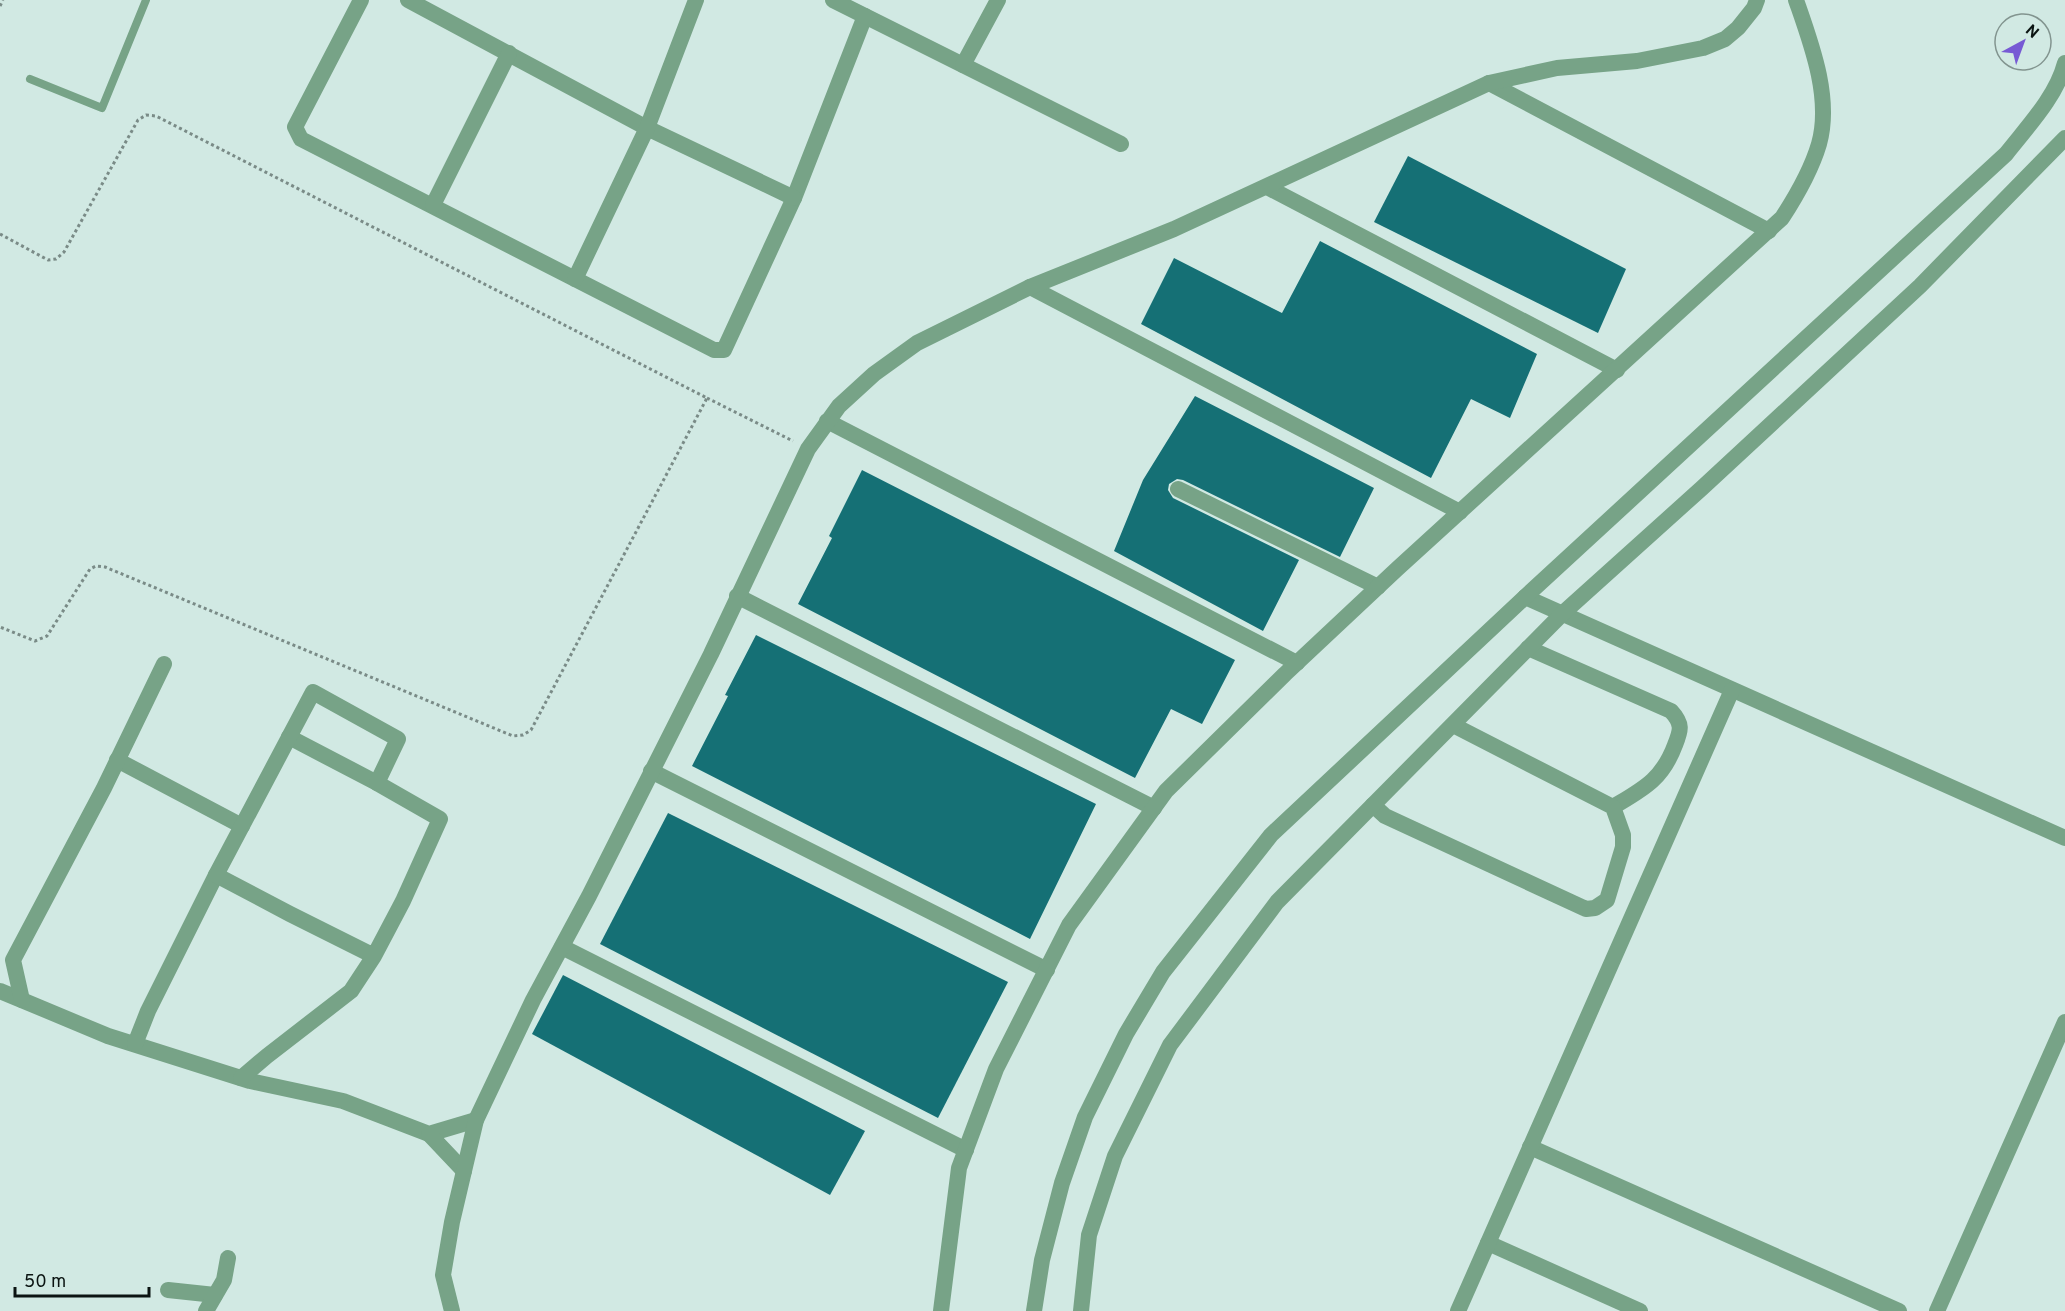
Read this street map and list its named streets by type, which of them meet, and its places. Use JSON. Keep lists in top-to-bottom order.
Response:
{
  "scale_bar": "50 m",
  "north": "top right"
}
